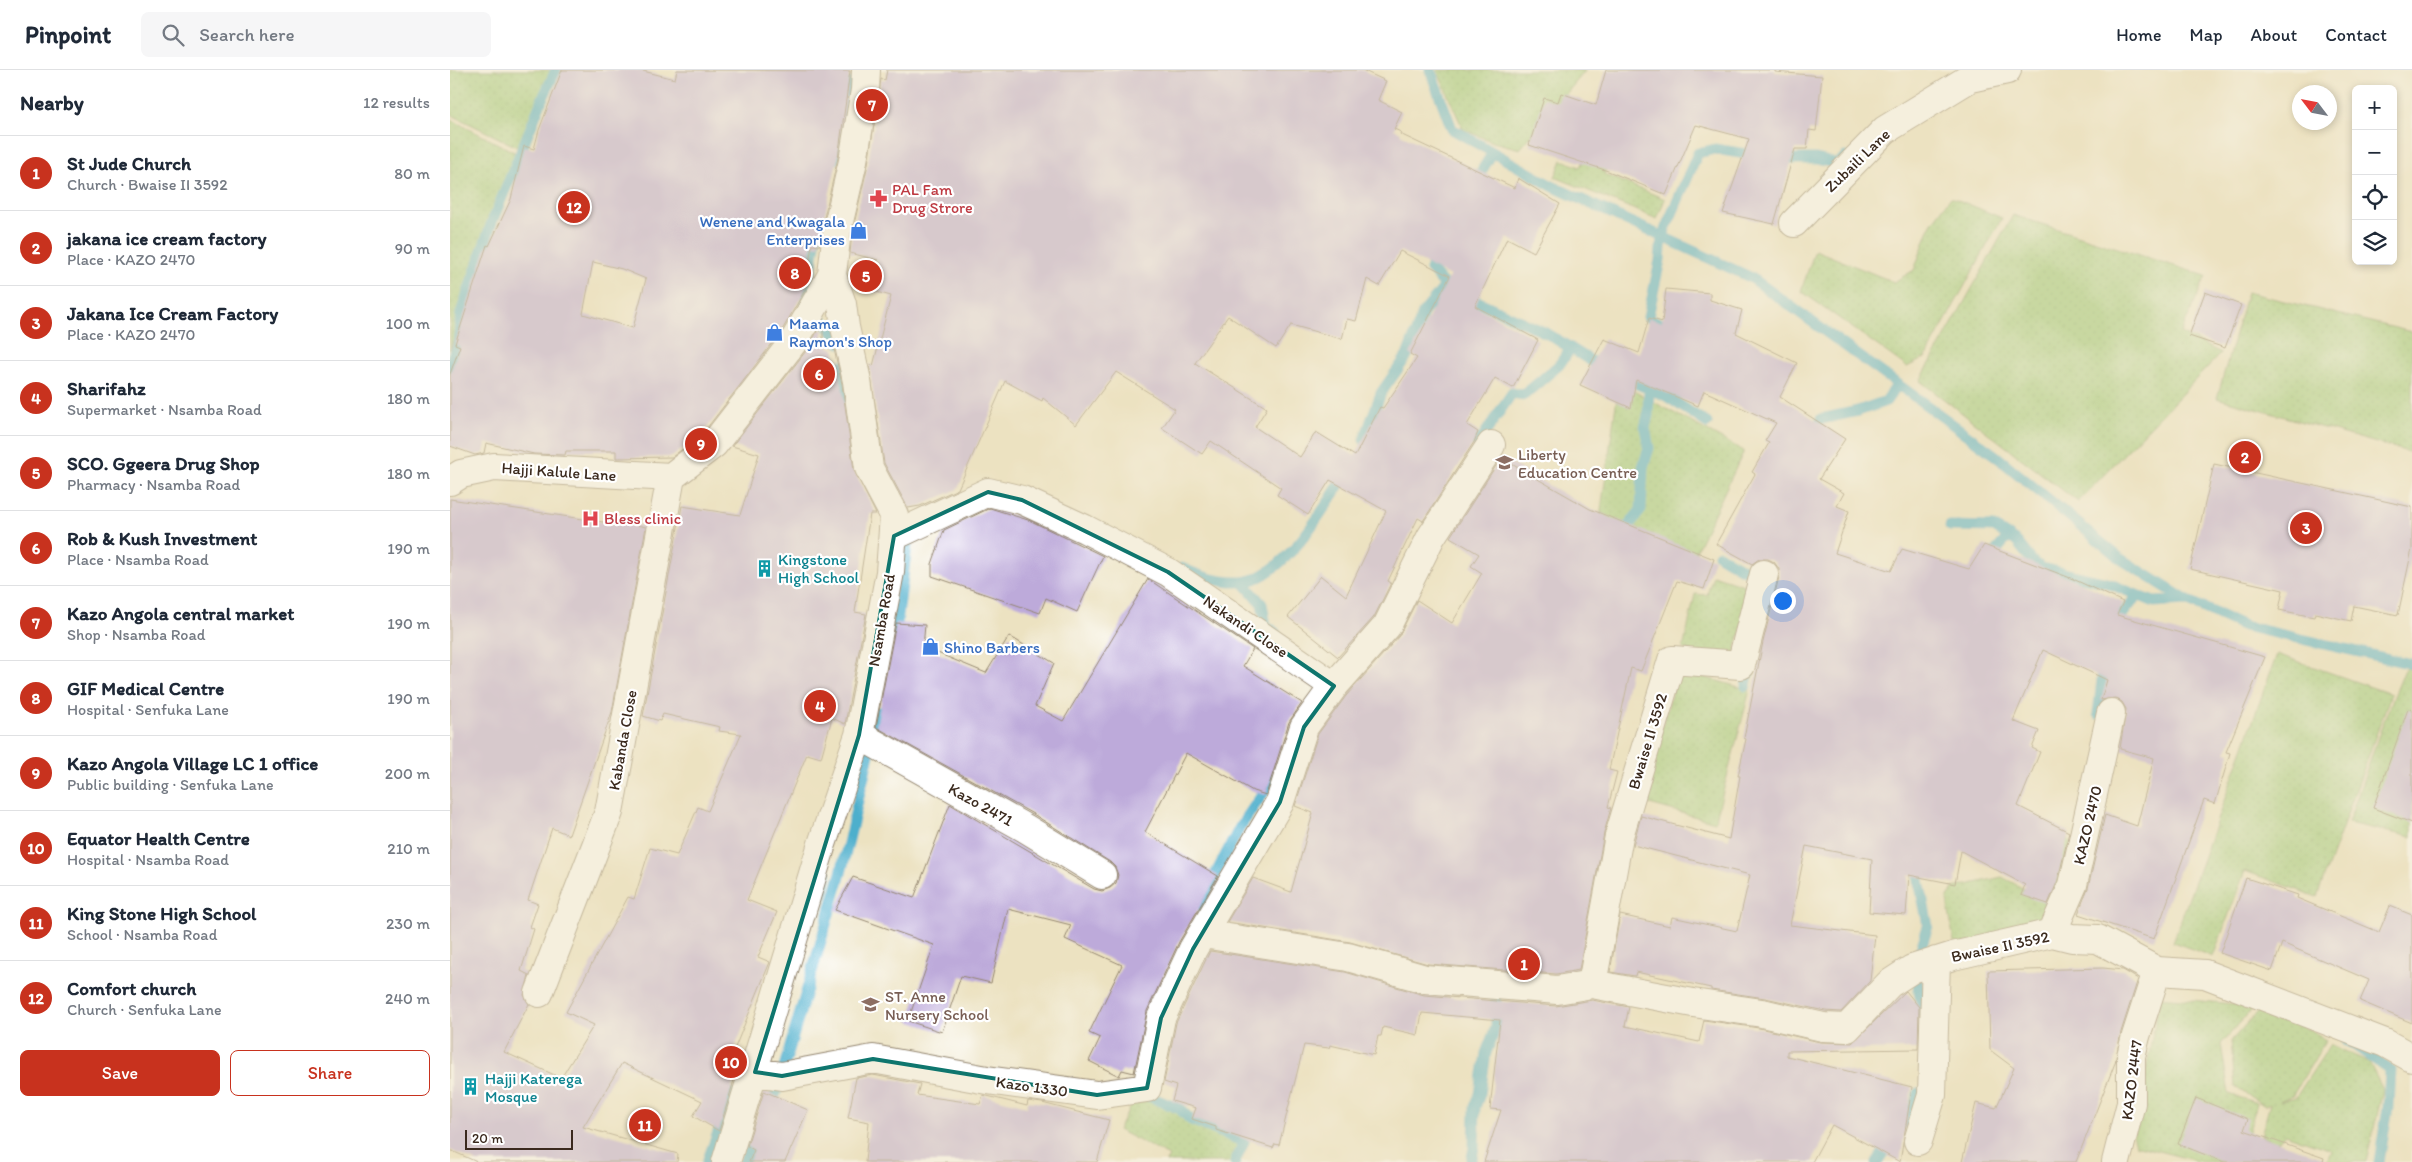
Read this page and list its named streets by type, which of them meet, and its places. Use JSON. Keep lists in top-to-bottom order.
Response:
{
  "streets": {
    "street": [
      "Zubaili Lane",
      "Hajji Kalule Lane",
      "Nsamba Road",
      "Nakandi Close",
      "Kabanda Close",
      "Bwaise II 3592",
      "Kazo 2471",
      "KAZO 2470",
      "KAZO 2447",
      "Kazo 1330"
    ]
  },
  "crossings": [
    ["Hajji Kalule Lane", "Kabanda Close"],
    ["Nsamba Road", "Nakandi Close"],
    ["Nsamba Road", "Kazo 2471"],
    ["Nsamba Road", "Kazo 1330"],
    ["Bwaise II 3592", "KAZO 2470"],
    ["Bwaise II 3592", "KAZO 2447"],
    ["Bwaise II 3592", "Kazo 1330"]
  ],
  "places": {
    "pharmacy": ["PAL Fam Drug Strore"],
    "shop": ["Wenene and Kwagala Enterprises", "Maama Raymon's Shop", "Shino Barbers"],
    "school or university": ["Liberty Education Centre", "ST. Anne Nursery School"],
    "hospital": ["Bless clinic"],
    "building": ["Kingstone High School", "Hajji Katerega Mosque"]
  },
  "scale_bar": "20 m",
  "north": "top left",
  "page": {
    "header": "Pinpoint",
    "search": "Search here",
    "nav": [
      "Home",
      "Map",
      "About",
      "Contact"
    ],
    "heading": ["Nearby", "12 results"],
    "map_buttons": ["+", "−"],
    "pins": [
      "7",
      "12",
      "8",
      "5",
      "6",
      "9",
      "2",
      "3",
      "4",
      "1",
      "10",
      "11"
    ],
    "list": [
      {
        "mark": "1",
        "name": "St Jude Church",
        "note": "Church · Bwaise II 3592",
        "value": "80 m"
      },
      {
        "mark": "2",
        "name": "jakana ice cream factory",
        "note": "Place · KAZO 2470",
        "value": "90 m"
      },
      {
        "mark": "3",
        "name": "Jakana Ice Cream Factory",
        "note": "Place · KAZO 2470",
        "value": "100 m"
      },
      {
        "mark": "4",
        "name": "Sharifahz",
        "note": "Supermarket · Nsamba Road",
        "value": "180 m"
      },
      {
        "mark": "5",
        "name": "SCO. Ggeera Drug Shop",
        "note": "Pharmacy · Nsamba Road",
        "value": "180 m"
      },
      {
        "mark": "6",
        "name": "Rob & Kush Investment",
        "note": "Place · Nsamba Road",
        "value": "190 m"
      },
      {
        "mark": "7",
        "name": "Kazo Angola central market",
        "note": "Shop · Nsamba Road",
        "value": "190 m"
      },
      {
        "mark": "8",
        "name": "GIF Medical Centre",
        "note": "Hospital · Senfuka Lane",
        "value": "190 m"
      },
      {
        "mark": "9",
        "name": "Kazo Angola Village LC 1 office",
        "note": "Public building · Senfuka Lane",
        "value": "200 m"
      },
      {
        "mark": "10",
        "name": "Equator Health Centre",
        "note": "Hospital · Nsamba Road",
        "value": "210 m"
      },
      {
        "mark": "11",
        "name": "King Stone High School",
        "note": "School · Nsamba Road",
        "value": "230 m"
      },
      {
        "mark": "12",
        "name": "Comfort church",
        "note": "Church · Senfuka Lane",
        "value": "240 m"
      }
    ],
    "buttons": ["Save", "Share"],
    "scale": "20 m"
  }
}
